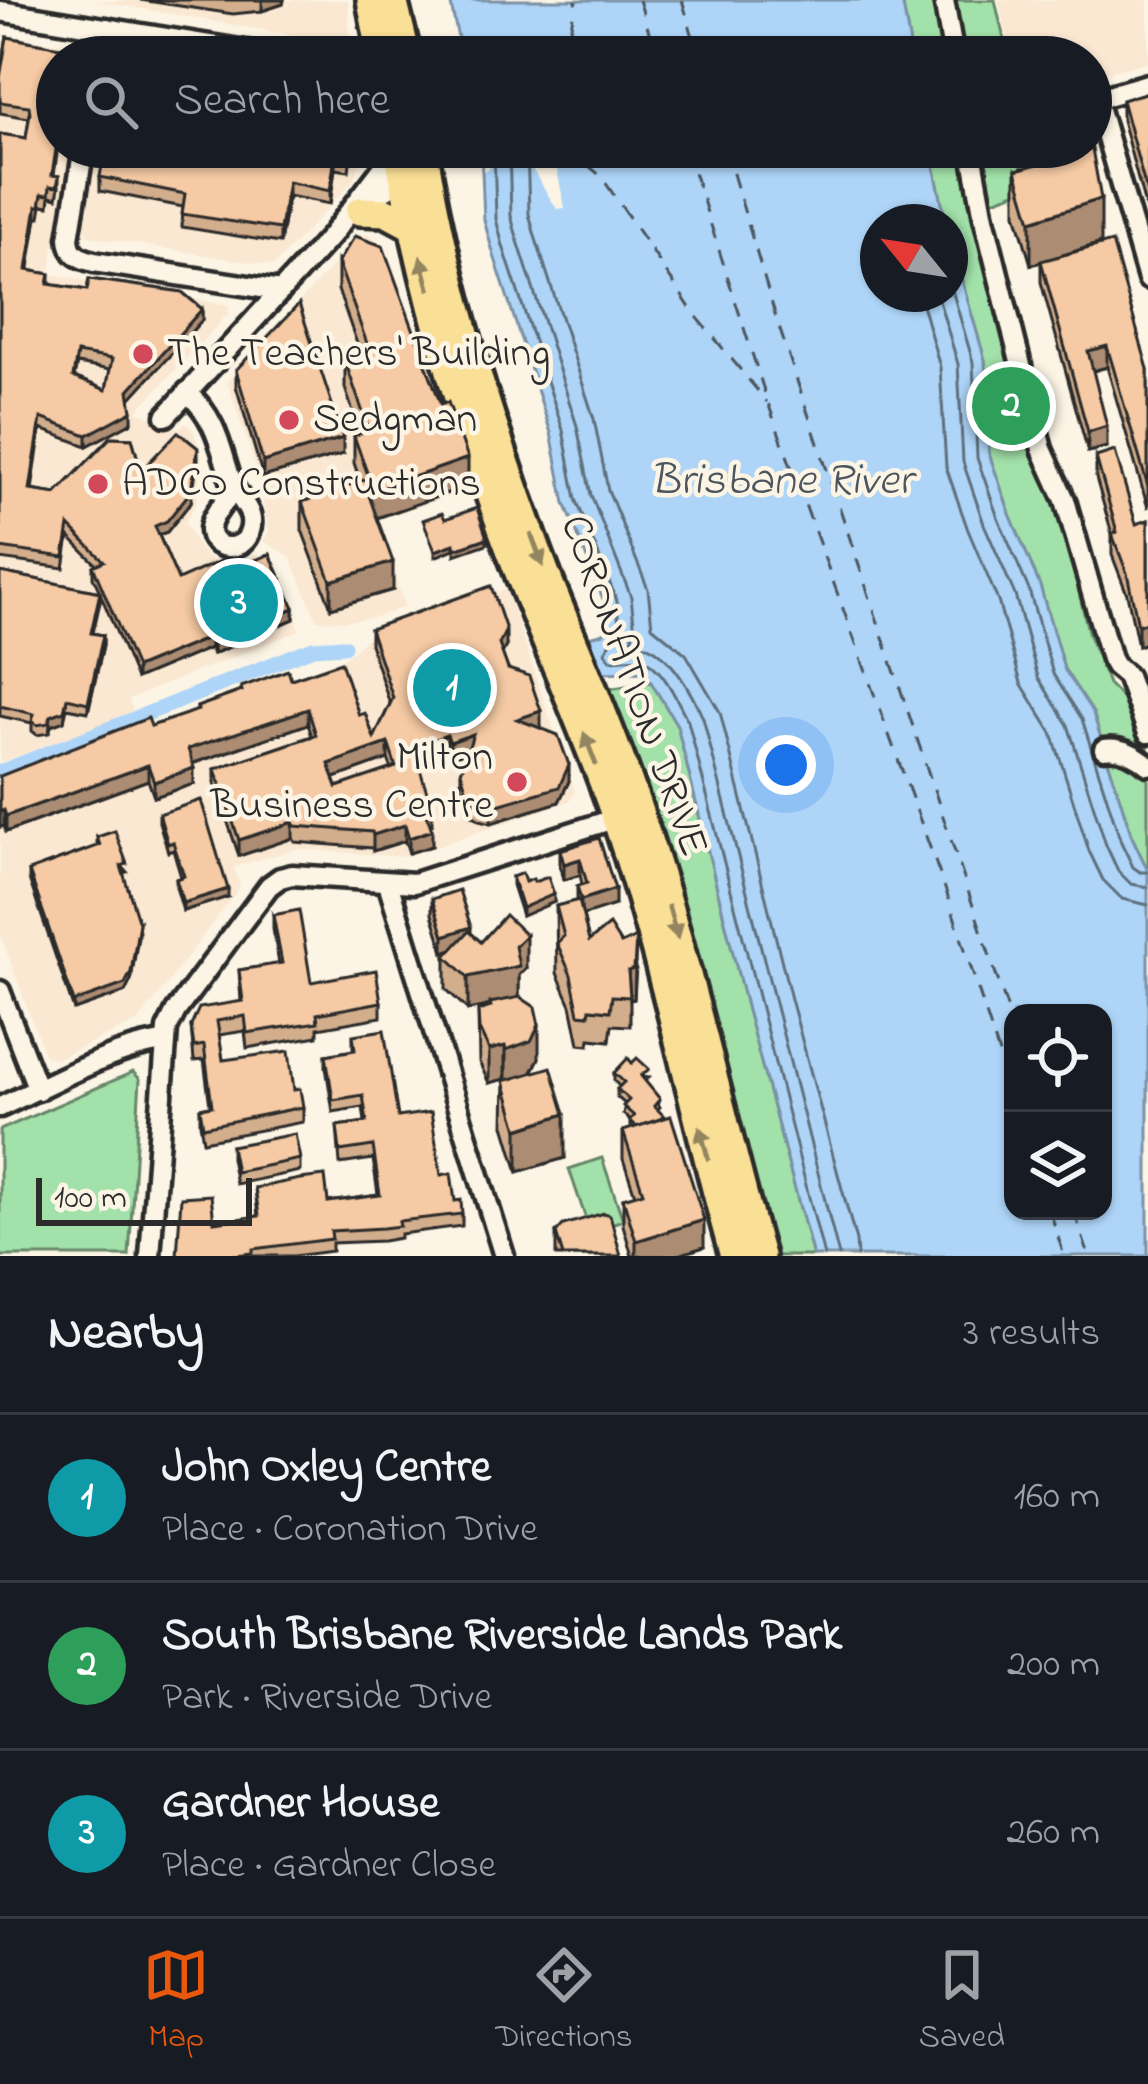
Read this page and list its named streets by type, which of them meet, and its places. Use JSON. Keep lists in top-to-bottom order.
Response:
{
  "streets": {
    "highway": ["CORONATION DRIVE"]
  },
  "water": ["Brisbane River"],
  "places": [
    "The Teachers' Building",
    "Sedgman",
    "ADCO Constructions",
    "Milton Business Centre"
  ],
  "scale_bar": "100 m",
  "north": "top left",
  "page": {
    "search": "Search here",
    "pins": ["2", "3", "1"],
    "scale": "100 m",
    "heading": ["Nearby", "3 results"],
    "list": [
      {
        "mark": "1",
        "name": "John Oxley Centre",
        "note": "Place · Coronation Drive",
        "value": "160 m"
      },
      {
        "mark": "2",
        "name": "South Brisbane Riverside Lands Park",
        "note": "Park · Riverside Drive",
        "value": "200 m"
      },
      {
        "mark": "3",
        "name": "Gardner House",
        "note": "Place · Gardner Close",
        "value": "260 m"
      }
    ],
    "nav": ["Map", "Directions", "Saved"]
  }
}
